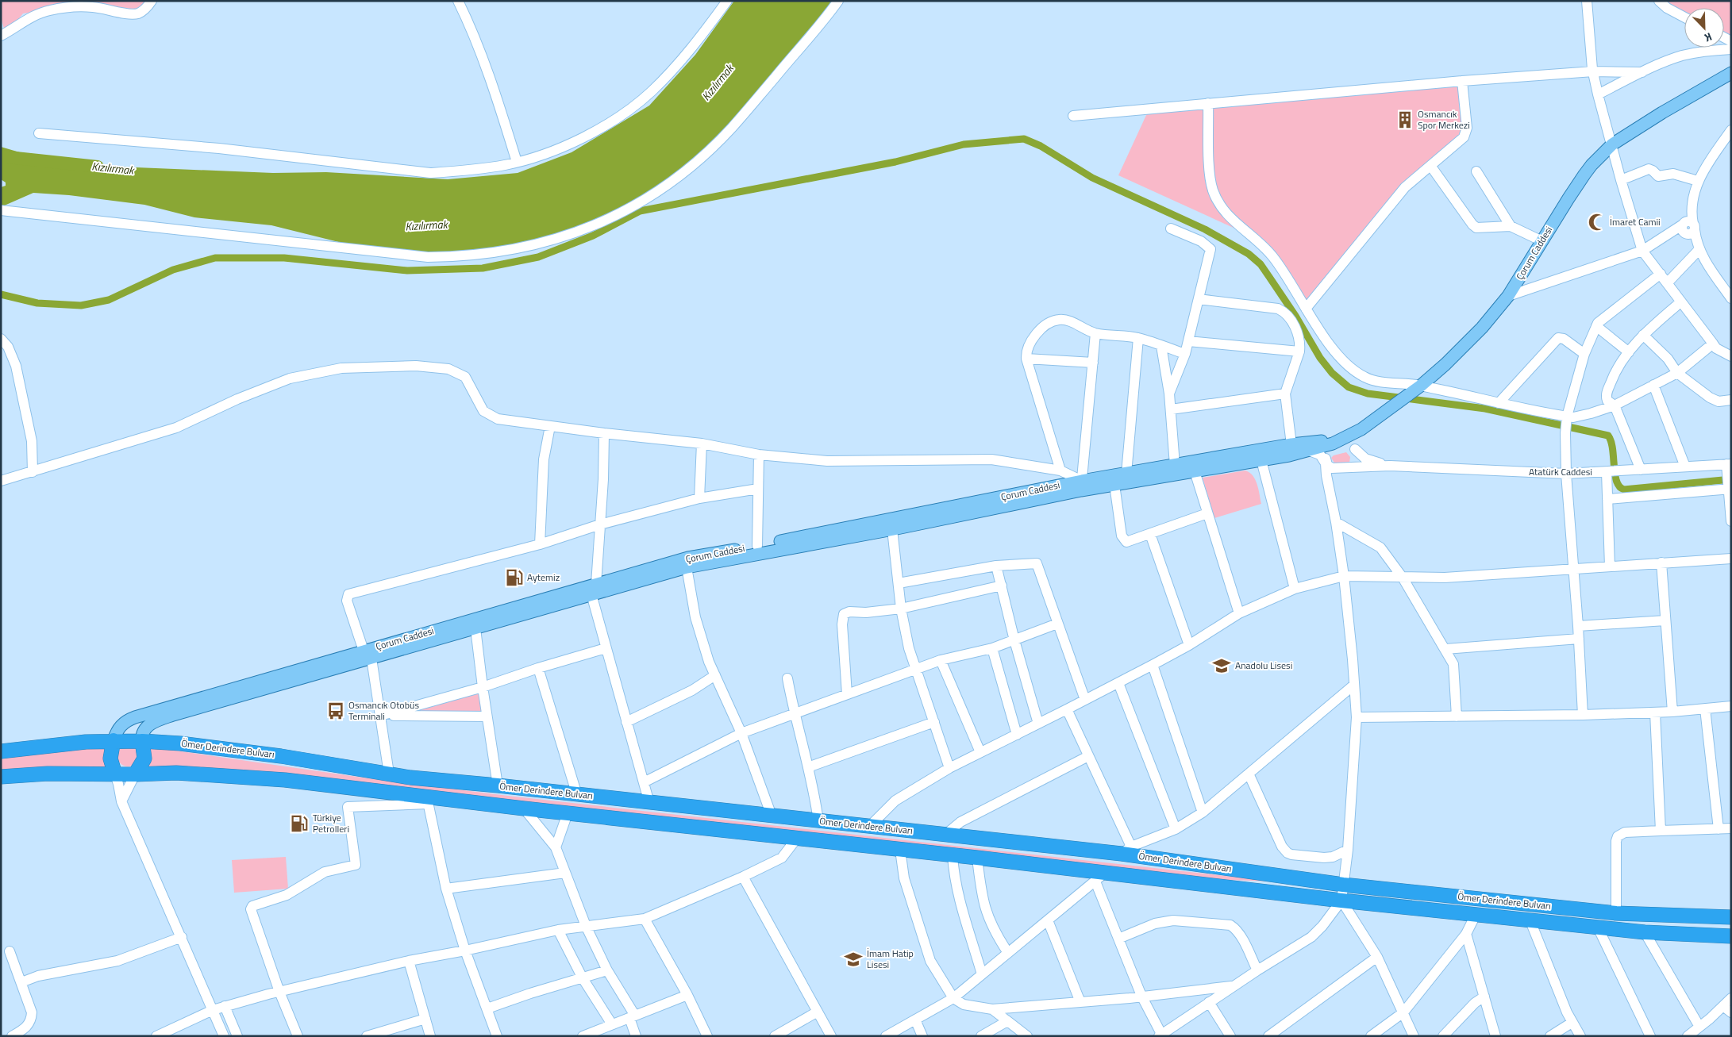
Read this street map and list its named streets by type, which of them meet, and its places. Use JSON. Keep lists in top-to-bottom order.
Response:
{
  "streets": {
    "highway": ["Ömer Derindere Bulvarı"],
    "main road": ["Çorum Caddesi"],
    "street": ["Atatürk Caddesi"]
  },
  "crossings": [
    ["Çorum Caddesi", "Ömer Derindere Bulvarı"]
  ],
  "water": ["Kızılırmak"],
  "places": {
    "building": ["Osmancık Spor Merkezi"],
    "mosque": ["İmaret Camii"],
    "fuel station": ["Aytemiz", "Türkiye Petrolleri"],
    "school or university": ["Anadolu Lisesi", "İmam Hatip Lisesi"],
    "bus stop": ["Osmancık Otobüs Terminali"]
  },
  "north": "bottom right"
}
